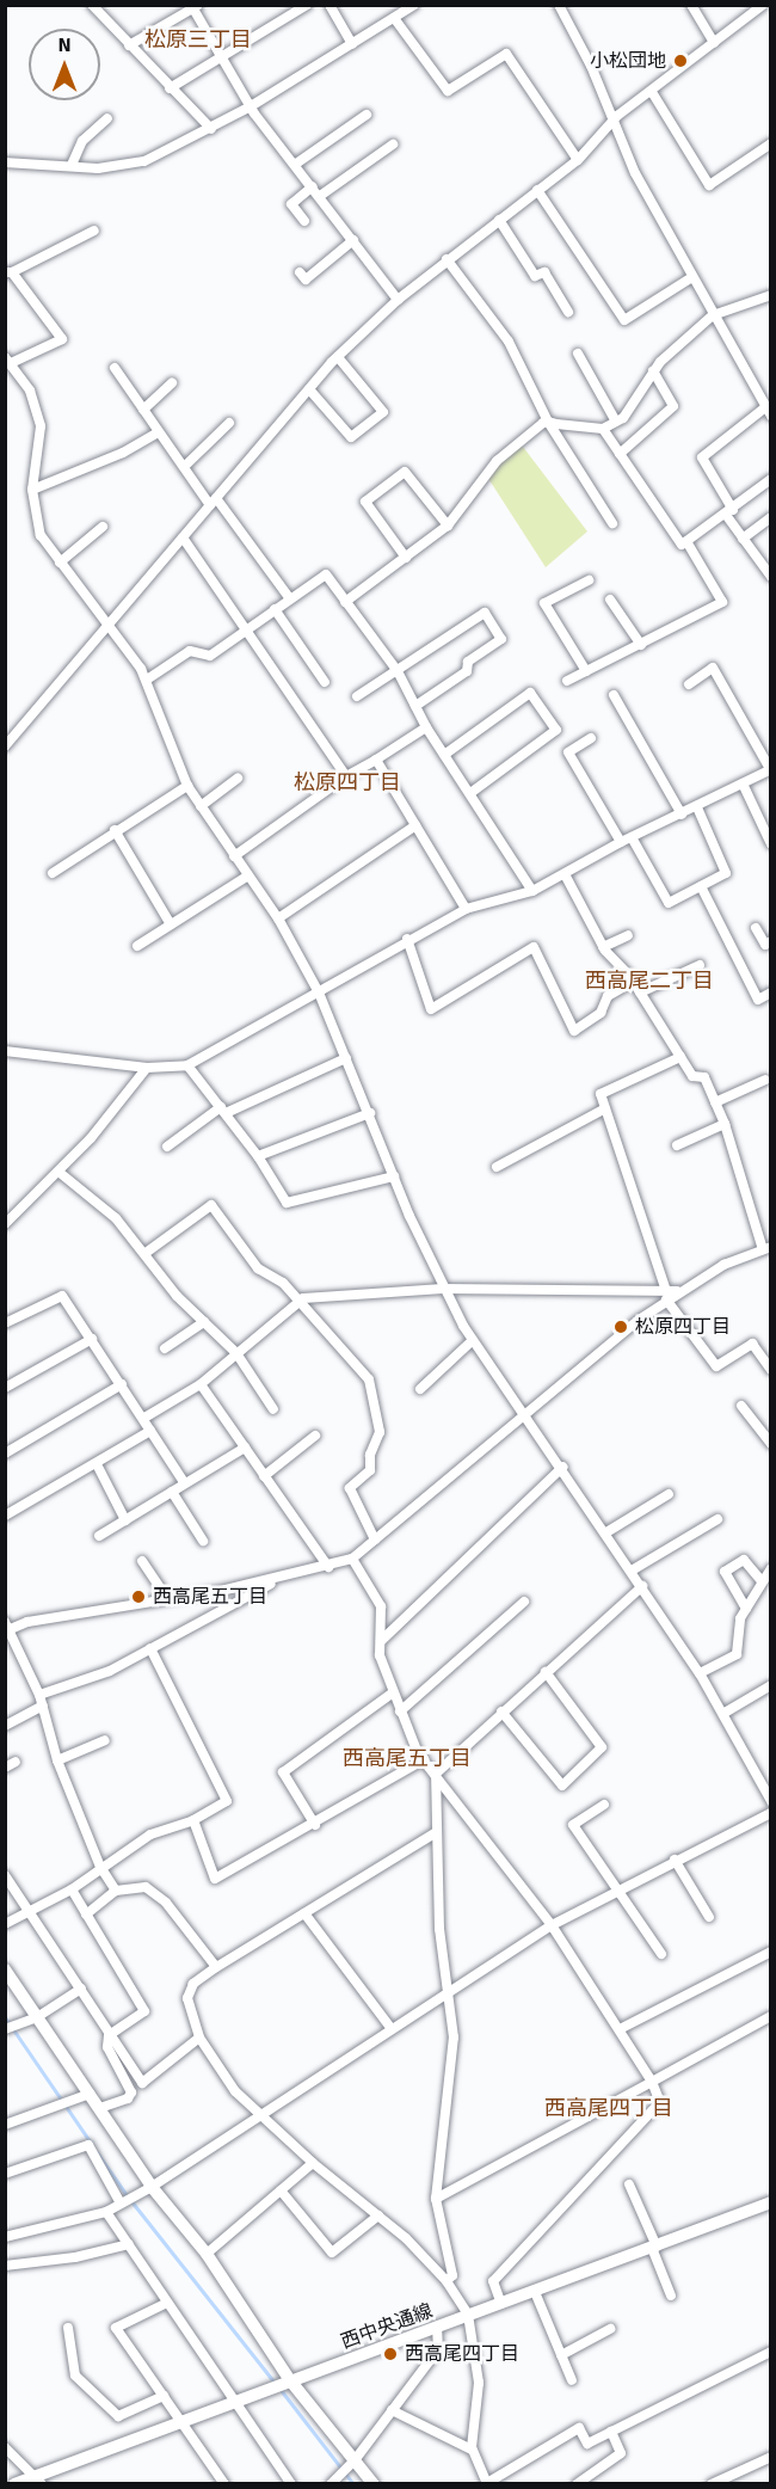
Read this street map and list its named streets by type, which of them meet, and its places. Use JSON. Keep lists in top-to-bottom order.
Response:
{
  "streets": {
    "street": ["西中央通線"]
  },
  "districts": [
    "松原三丁目",
    "松原四丁目",
    "西高尾二丁目",
    "西高尾五丁目",
    "西高尾四丁目"
  ],
  "places": [
    "小松団地",
    "松原四丁目",
    "西高尾五丁目",
    "西高尾四丁目"
  ],
  "north": "top"
}
